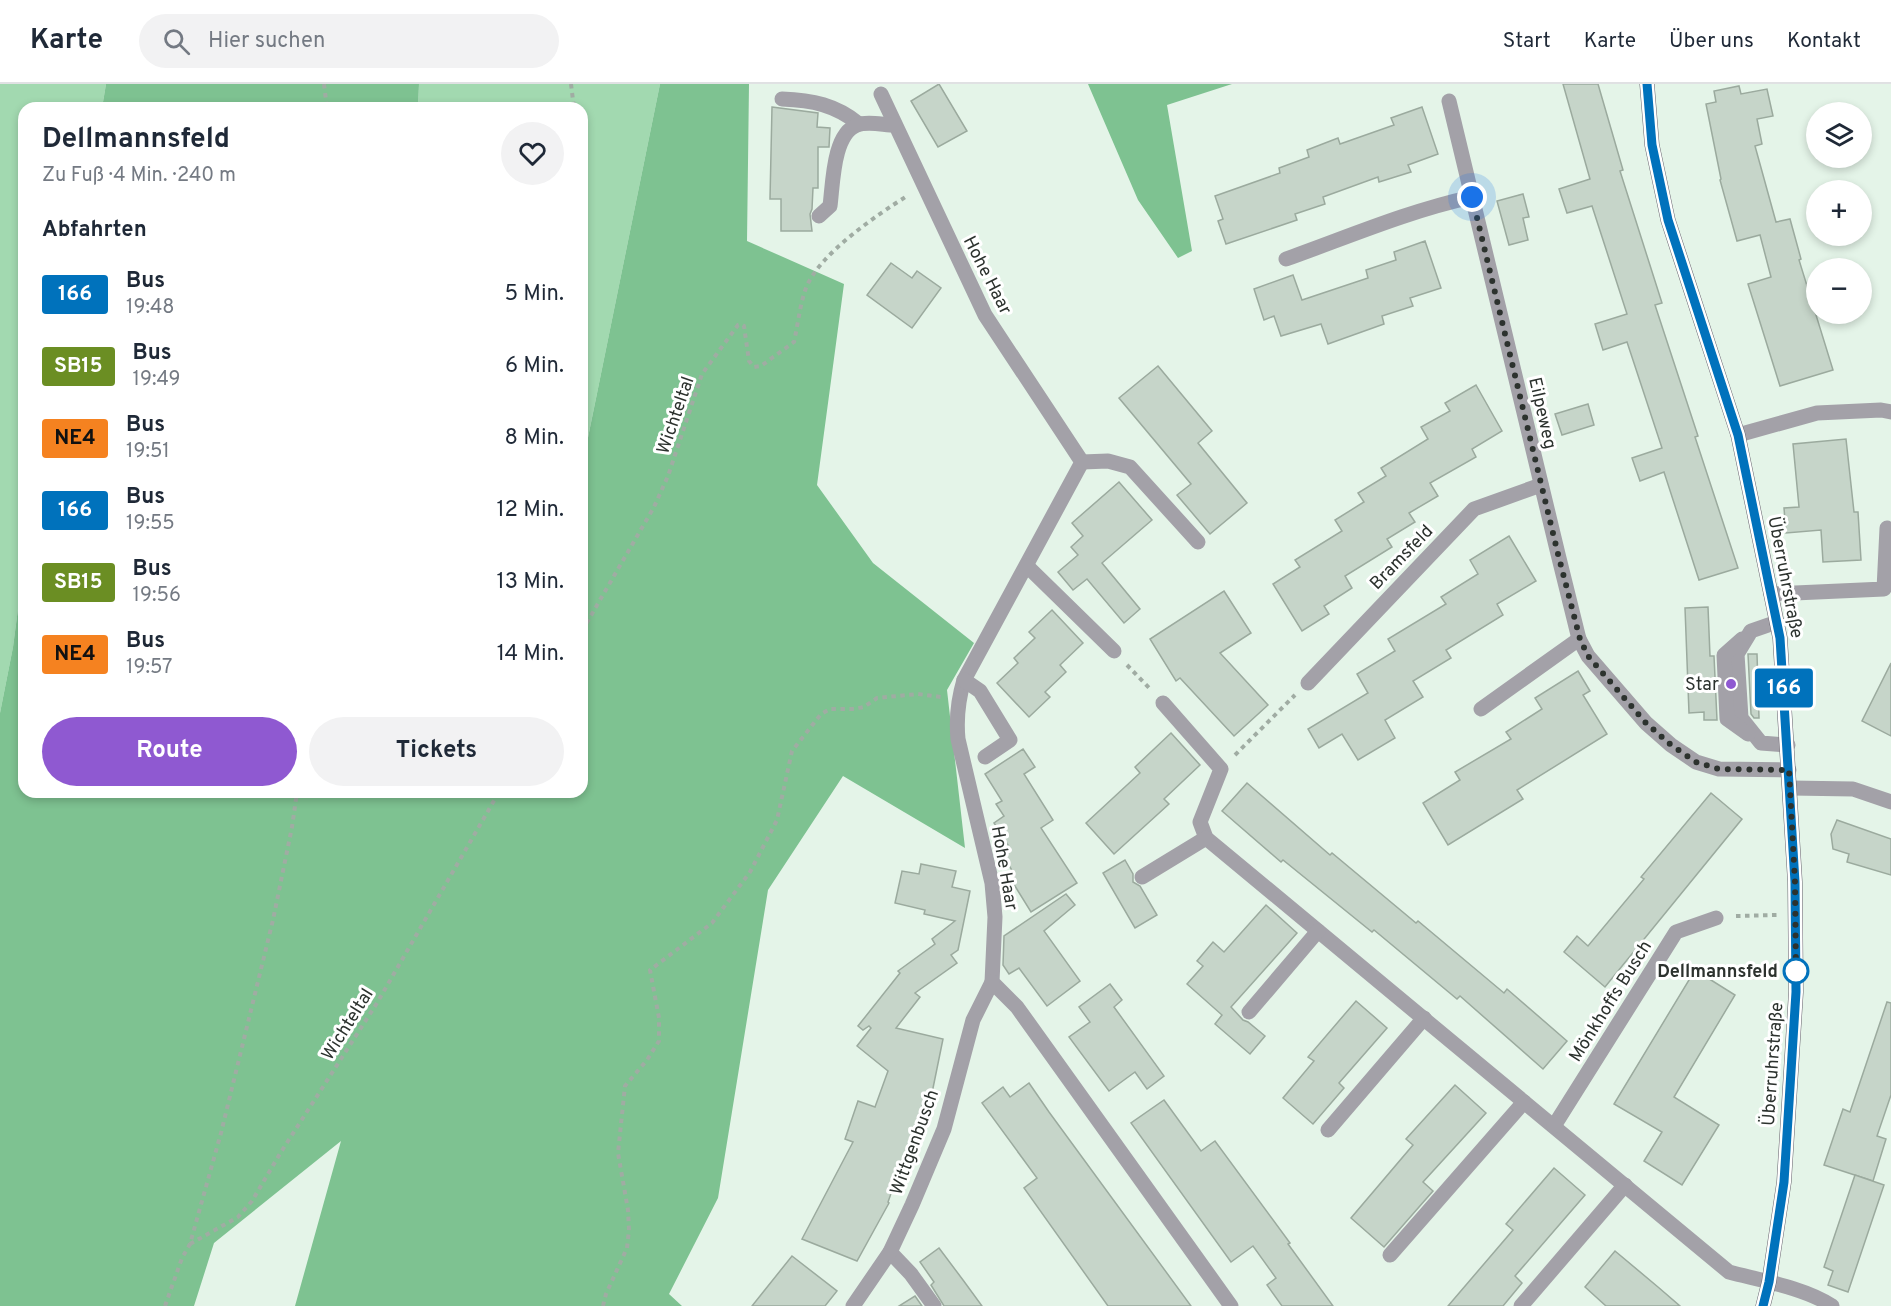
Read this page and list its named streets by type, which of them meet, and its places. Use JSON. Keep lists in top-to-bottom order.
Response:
{
  "streets": {
    "main road": ["Überruhrstraße"],
    "street": [
      "Hohe Haar",
      "Eilpeweg",
      "Bramsfeld",
      "Mönkhoffs Busch",
      "Wittgenbusch"
    ],
    "path": ["Wichteltal"]
  },
  "crossings": [
    ["Hohe Haar", "Wichteltal"],
    ["Hohe Haar", "Wittgenbusch"],
    ["Eilpeweg", "Bramsfeld"],
    ["Eilpeweg", "Überruhrstraße"]
  ],
  "places": ["Star", "Dellmannsfeld"],
  "lines": ["bus line 166"],
  "page": {
    "header": "Karte",
    "search": "Hier suchen",
    "nav": [
      "Start",
      "Karte",
      "Über uns",
      "Kontakt"
    ],
    "on_map": "166",
    "map_buttons": ["+", "−"],
    "heading": [
      ["Dellmannsfeld", "Zu Fuß · 4 Min. · 240 m"],
      "Abfahrten"
    ],
    "list": [
      {
        "mark": "166",
        "name": "Bus",
        "note": "19:48",
        "value": "5 Min."
      },
      {
        "mark": "SB15",
        "name": "Bus",
        "note": "19:49",
        "value": "6 Min."
      },
      {
        "mark": "NE4",
        "name": "Bus",
        "note": "19:51",
        "value": "8 Min."
      },
      {
        "mark": "166",
        "name": "Bus",
        "note": "19:55",
        "value": "12 Min."
      },
      {
        "mark": "SB15",
        "name": "Bus",
        "note": "19:56",
        "value": "13 Min."
      },
      {
        "mark": "NE4",
        "name": "Bus",
        "note": "19:57",
        "value": "14 Min."
      }
    ],
    "buttons": ["Route", "Tickets"]
  }
}
